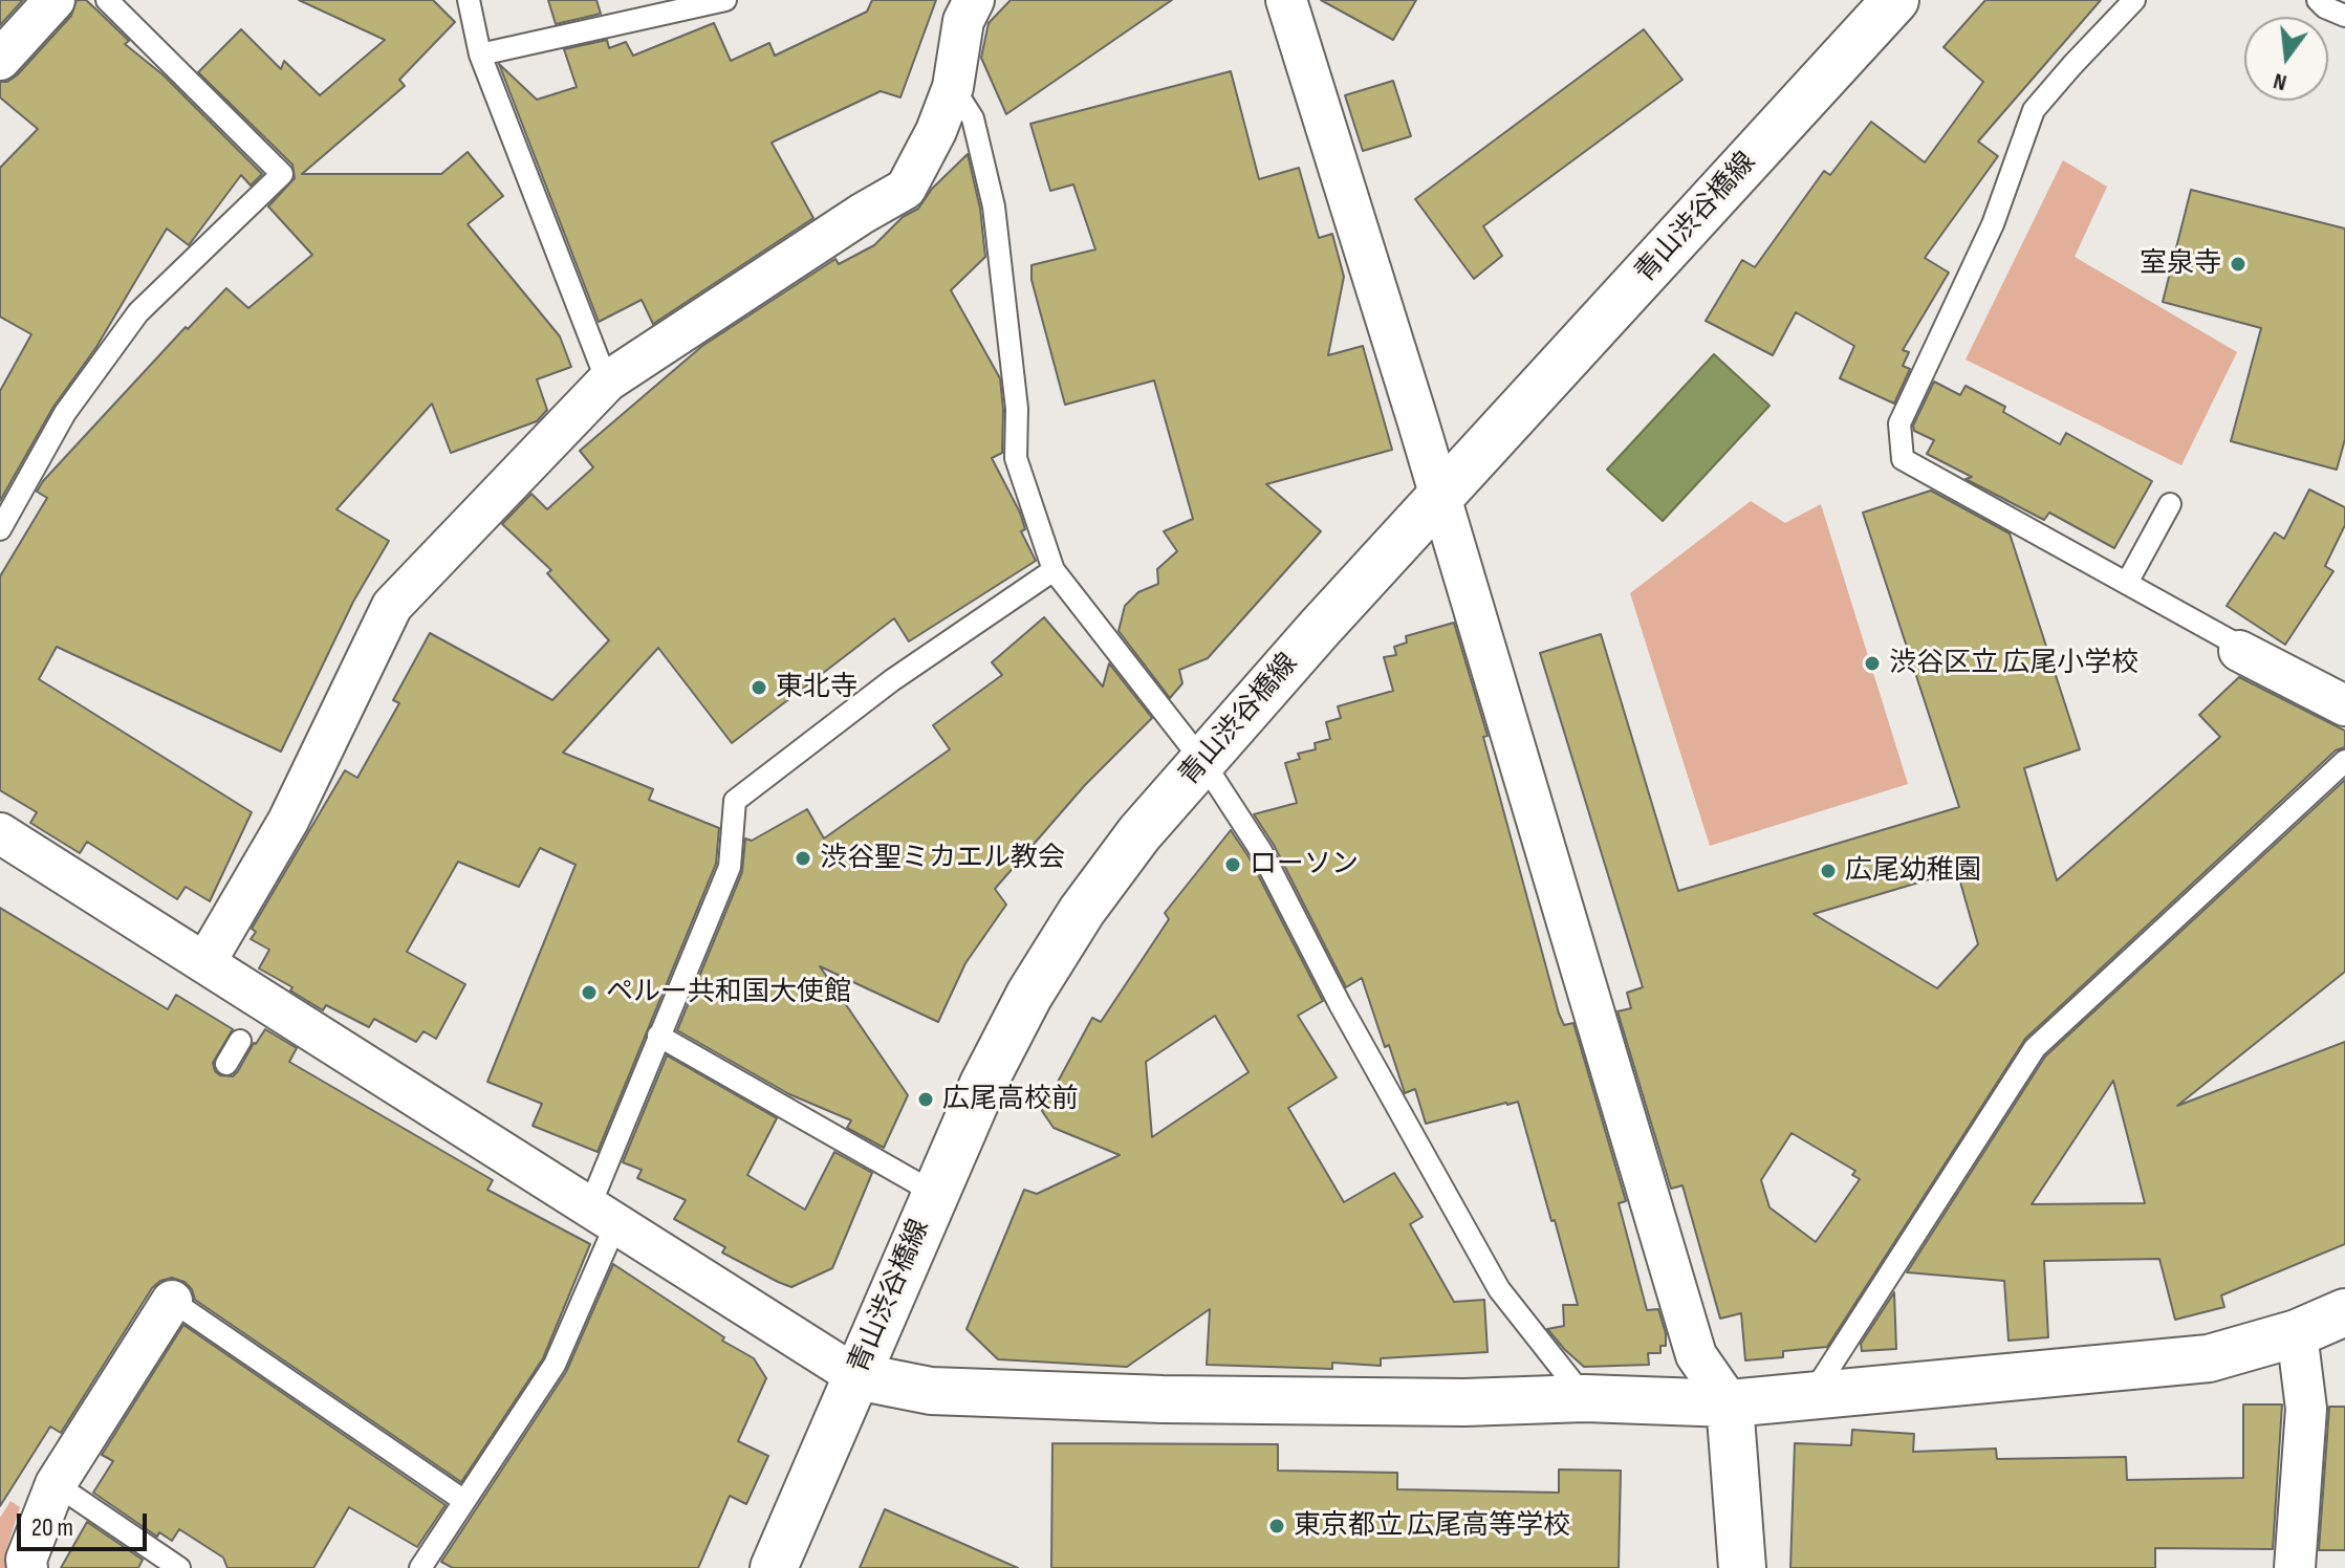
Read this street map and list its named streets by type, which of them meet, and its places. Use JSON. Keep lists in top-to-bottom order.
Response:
{
  "streets": {
    "street": ["青山渋谷橋線"]
  },
  "places": [
    "室泉寺",
    "渋谷区立 広尾小学校",
    "東北寺",
    "渋谷聖ミカエル教会",
    "ローソン",
    "広尾幼稚園",
    "ペルー共和国大使館",
    "広尾高校前",
    "東京都立 広尾高等学校"
  ],
  "scale_bar": "20 m",
  "north": "bottom"
}
